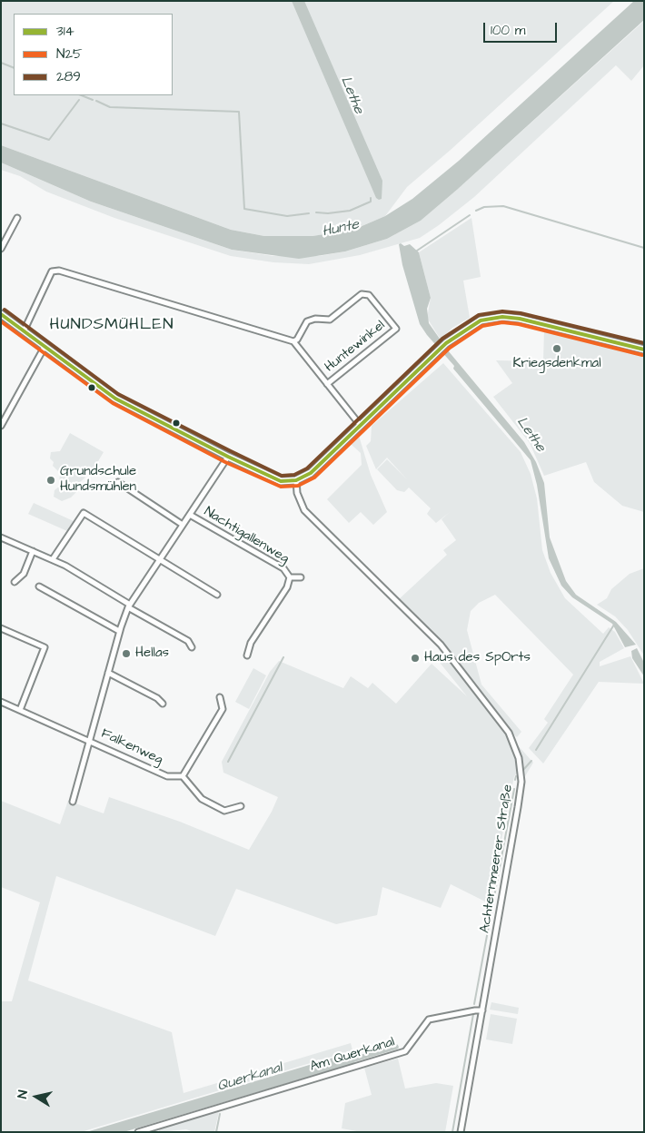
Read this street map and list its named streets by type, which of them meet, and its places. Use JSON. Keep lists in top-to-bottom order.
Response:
{
  "streets": {
    "street": [
      "Huntewinkel",
      "Nachtigallenweg",
      "Falkenweg",
      "Achternmeerer Straße",
      "Am Querkanal"
    ]
  },
  "crossings": [
    ["Achternmeerer Straße", "Am Querkanal"]
  ],
  "districts": ["HUNDSMÜHLEN"],
  "water": ["Lethe", "Hunte", "Querkanal"],
  "places": [
    "Kriegsdenkmal",
    "Grundschule Hundsmühlen",
    "Hellas",
    "Haus des SpOrts"
  ],
  "lines": ["transit line 289", "transit line 314", "transit line N25"],
  "legend": ["314", "N25", "289"],
  "scale_bar": "100 m",
  "north": "left"
}
